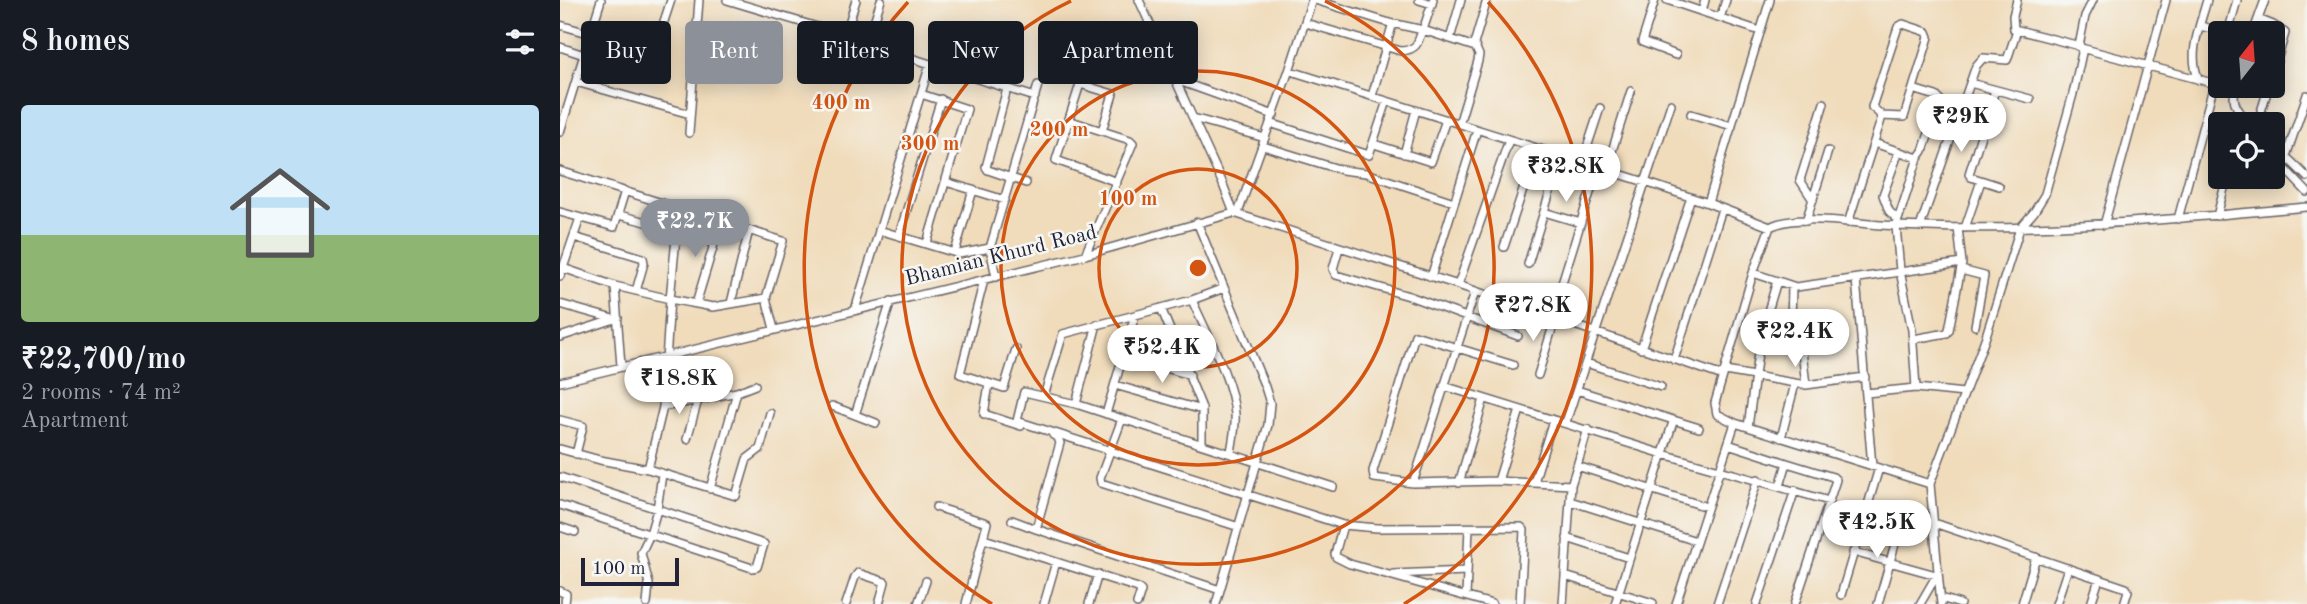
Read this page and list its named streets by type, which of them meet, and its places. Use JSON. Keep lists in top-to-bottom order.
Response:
{
  "streets": {
    "street": ["Bhamian Khurd Road"]
  },
  "scale_bar": "100 m",
  "north": "top",
  "page": {
    "heading": "8 homes",
    "chip": [
      "Buy",
      "Rent",
      "Filters",
      "New",
      "Apartment"
    ],
    "list": [
      {
        "name": "₹22,700/mo",
        "note": "2 rooms · 74 m² · Apartment"
      }
    ],
    "price": [
      "₹29K",
      "₹32.8K",
      "₹22.7K",
      "₹27.8K",
      "₹22.4K",
      "₹52.4K",
      "₹18.8K",
      "₹42.5K"
    ],
    "scale": "100 m"
  },
  "rings": [
    "400 m",
    "200 m",
    "300 m",
    "100 m"
  ]
}
